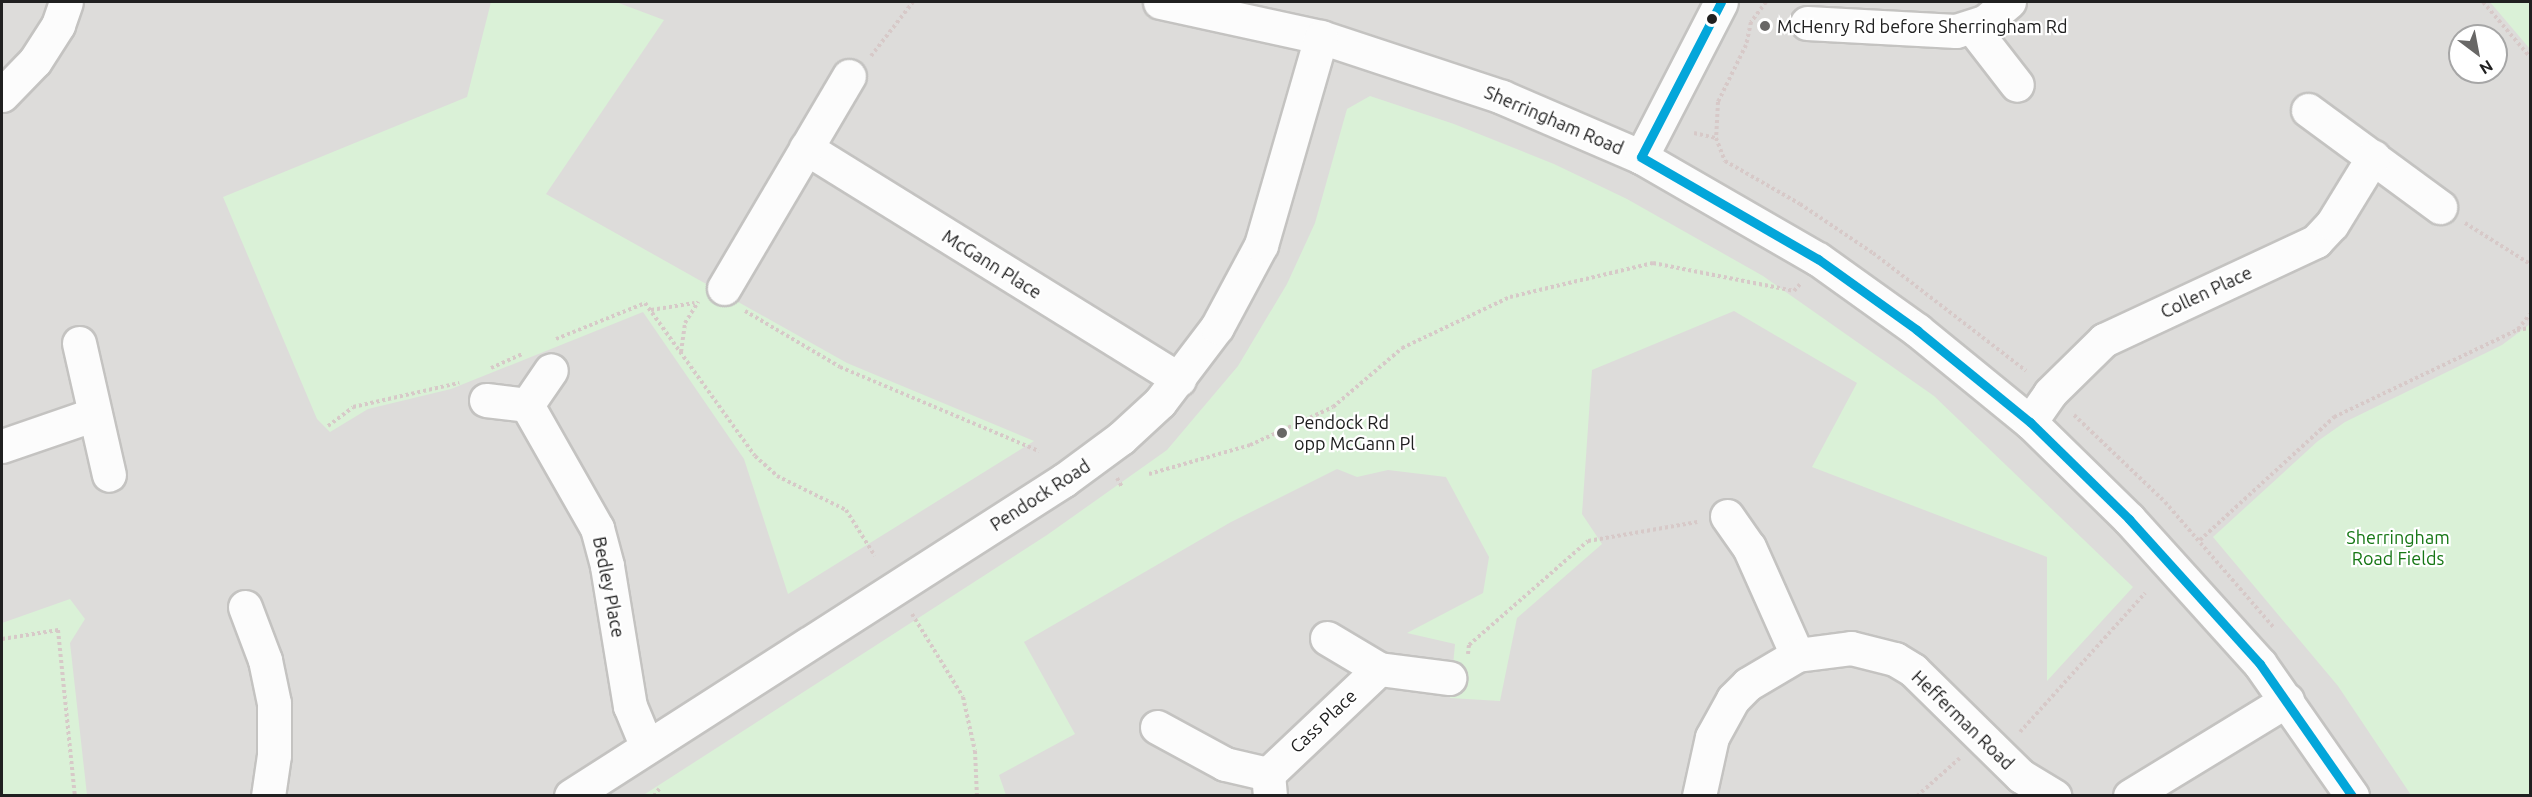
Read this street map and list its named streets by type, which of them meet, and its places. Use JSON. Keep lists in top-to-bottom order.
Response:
{
  "streets": {
    "street": [
      "Sherringham Road",
      "McGann Place",
      "Collen Place",
      "Pendock Road",
      "Bedley Place",
      "Hefferman Road",
      "Cass Place"
    ]
  },
  "crossings": [
    ["Sherringham Road", "Collen Place"],
    ["Sherringham Road", "Pendock Road"],
    ["McGann Place", "Pendock Road"],
    ["Pendock Road", "Bedley Place"]
  ],
  "parks": ["Sherringham Road Fields"],
  "places": ["McHenry Rd before Sherringham Rd", "Pendock Rd opp McGann Pl"],
  "north": "bottom right"
}
